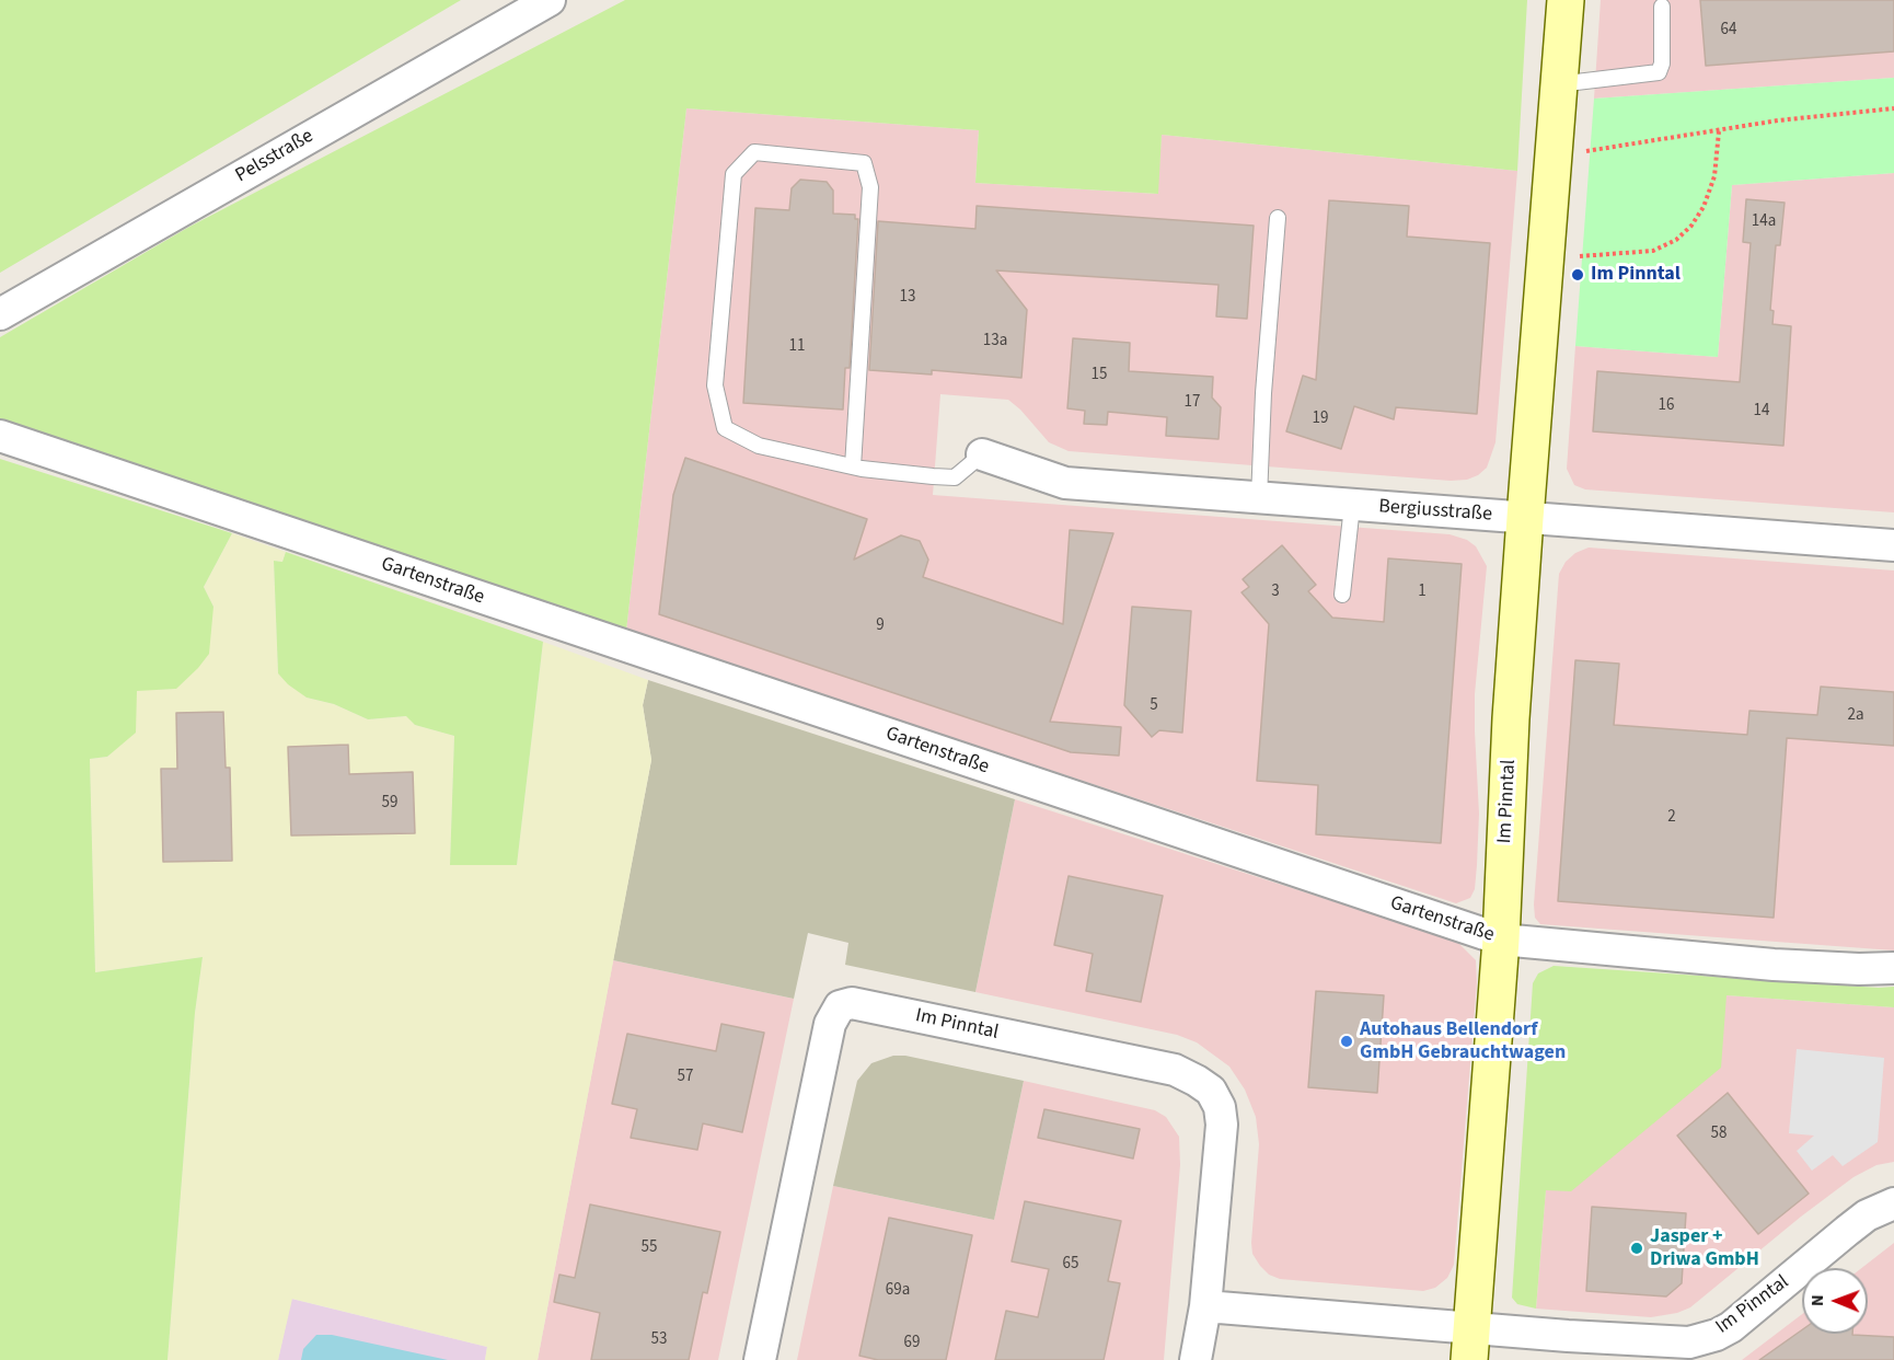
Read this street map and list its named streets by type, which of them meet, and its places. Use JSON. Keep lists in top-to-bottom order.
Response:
{
  "streets": {
    "main road": ["Im Pinntal"],
    "street": ["Pelsstraße", "Bergiusstraße", "Gartenstraße"]
  },
  "crossings": [
    ["Bergiusstraße", "Im Pinntal"],
    ["Gartenstraße", "Im Pinntal"]
  ],
  "places": ["Im Pinntal", "Autohaus Bellendorf GmbH Gebrauchtwagen", "Jasper + Driwa GmbH"],
  "house_numbers": [
    "64",
    "14a",
    "13",
    "13a",
    "11",
    "15",
    "17",
    "16",
    "14",
    "19",
    "3",
    "1",
    "9",
    "5",
    "2a",
    "59",
    "2",
    "57",
    "58",
    "55",
    "65",
    "69a",
    "53",
    "69"
  ],
  "north": "left"
}
